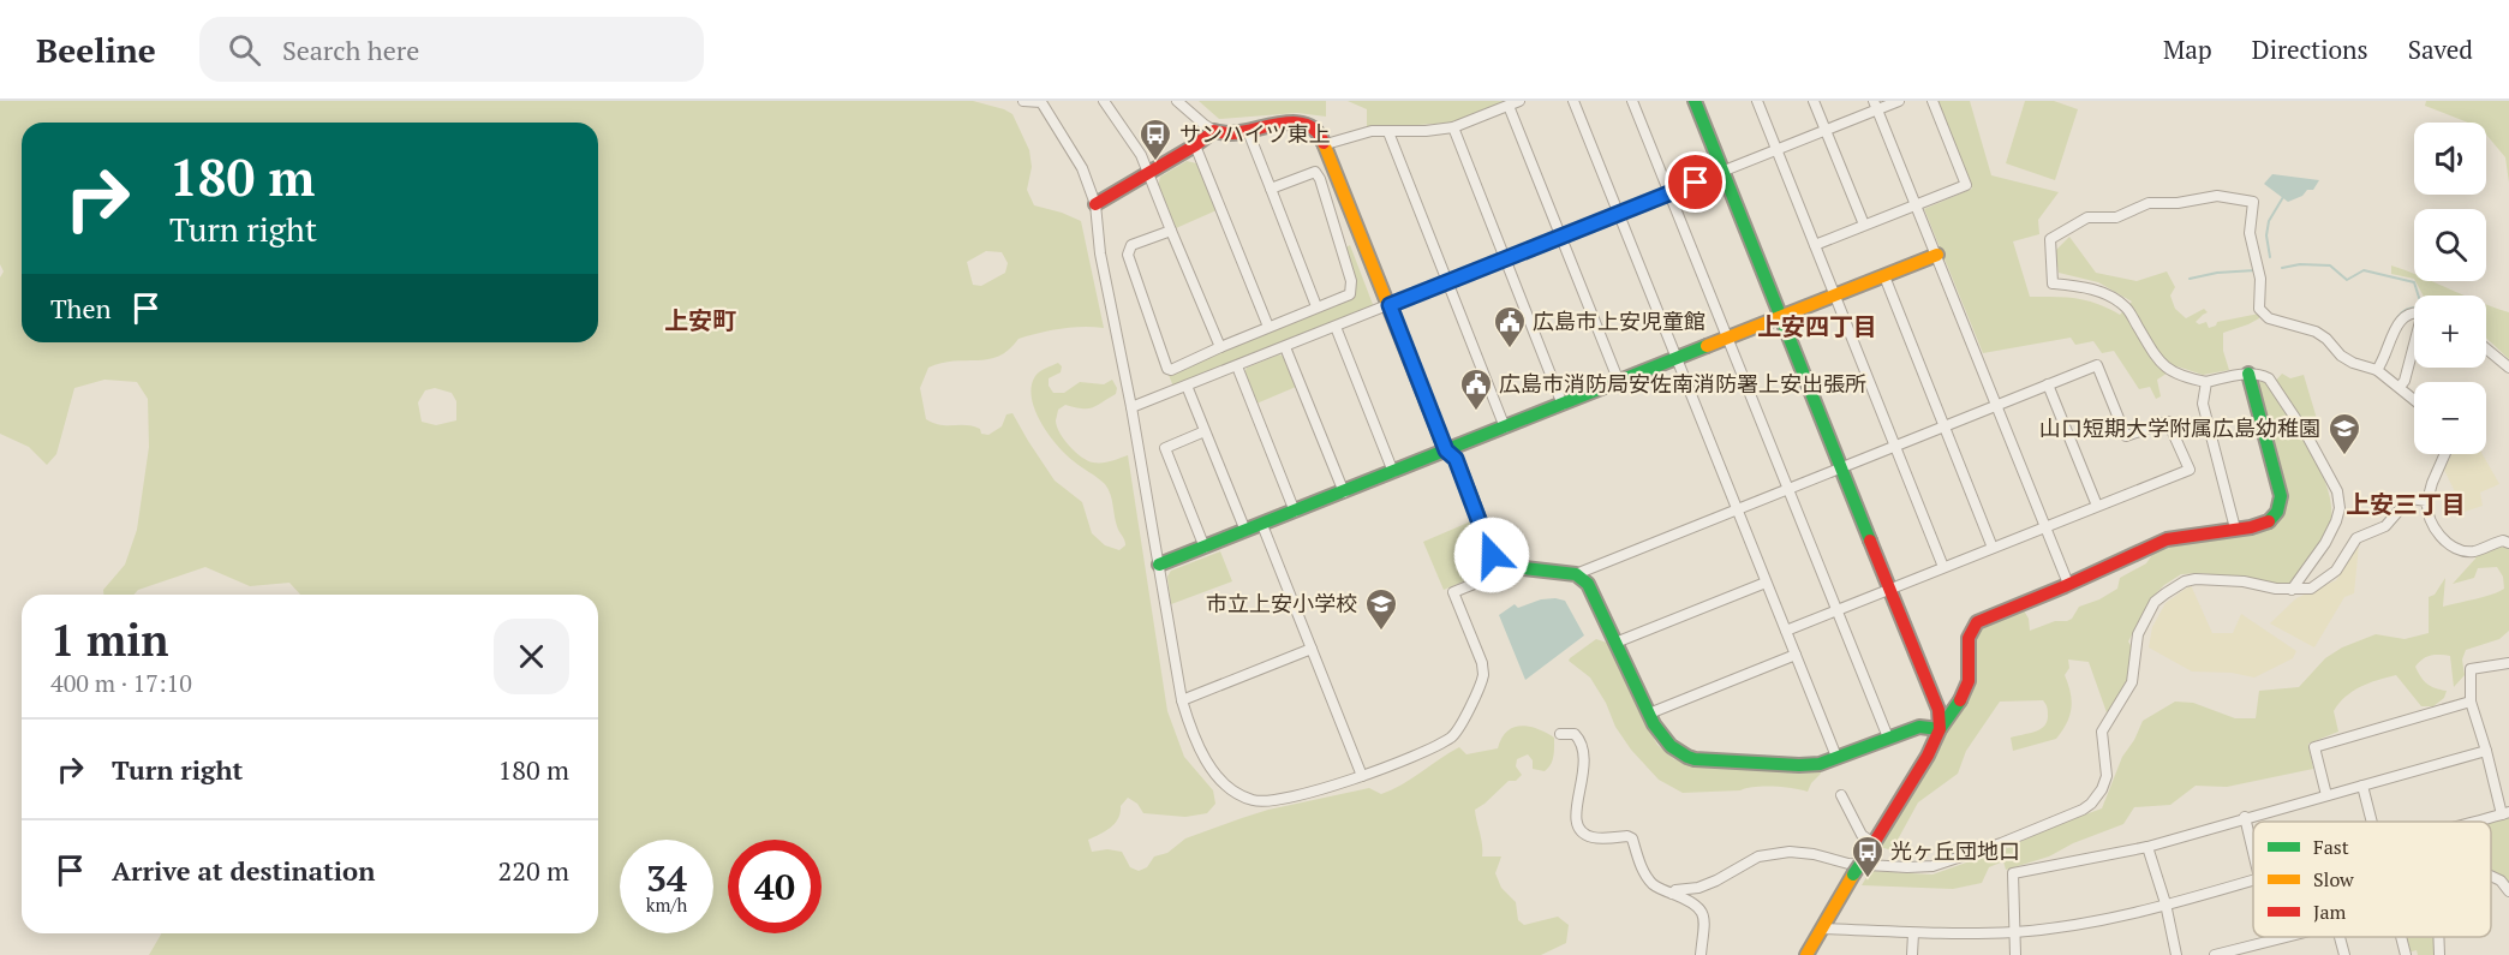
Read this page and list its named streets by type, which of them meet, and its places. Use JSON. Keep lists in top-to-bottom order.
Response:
{
  "districts": ["上安町", "上安四丁目", "上安三丁目"],
  "places": {
    "bus stop": ["サンハイツ東上", "光ヶ丘団地口"],
    "public building": ["広島市上安児童館", "広島市消防局安佐南消防署上安出張所"],
    "school or university": ["山口短期大学附属広島幼稚園", "市立上安小学校"]
  },
  "legend": ["Fast", "Slow", "Jam"],
  "page": {
    "header": "Beeline",
    "search": "Search here",
    "nav": ["Map", "Directions", "Saved"],
    "map_buttons": ["+", "−"],
    "turn": ["180 m", "Turn right"],
    "then": "Then",
    "heading": ["1 min", "400 m · 17:10"],
    "list": [
      {
        "name": "Turn right",
        "value": "180 m"
      },
      {
        "name": "Arrive at destination",
        "value": "220 m"
      }
    ],
    "speed": "34 km/h",
    "limit": "40"
  }
}
